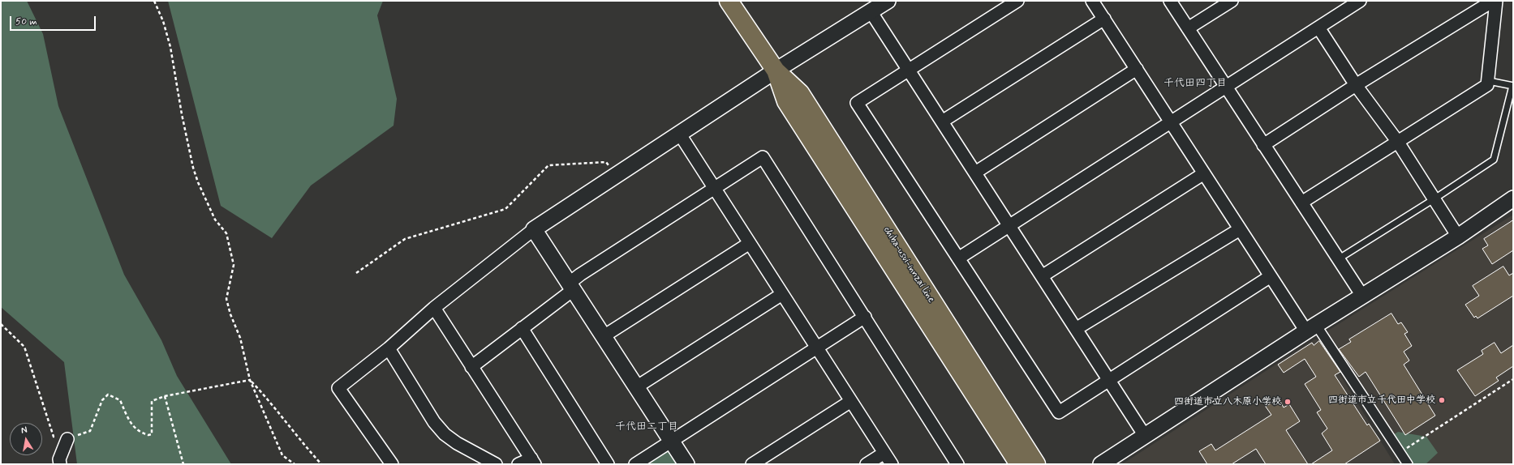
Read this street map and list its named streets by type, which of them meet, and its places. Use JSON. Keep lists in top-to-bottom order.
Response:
{
  "streets": {
    "main road": ["chiba-usui-innzai line"]
  },
  "districts": ["千代田四丁目", "千代田二丁目"],
  "places": ["四街道市立千代田中学校", "四街道市立八木原小学校"],
  "scale_bar": "50 m",
  "north": "top"
}
